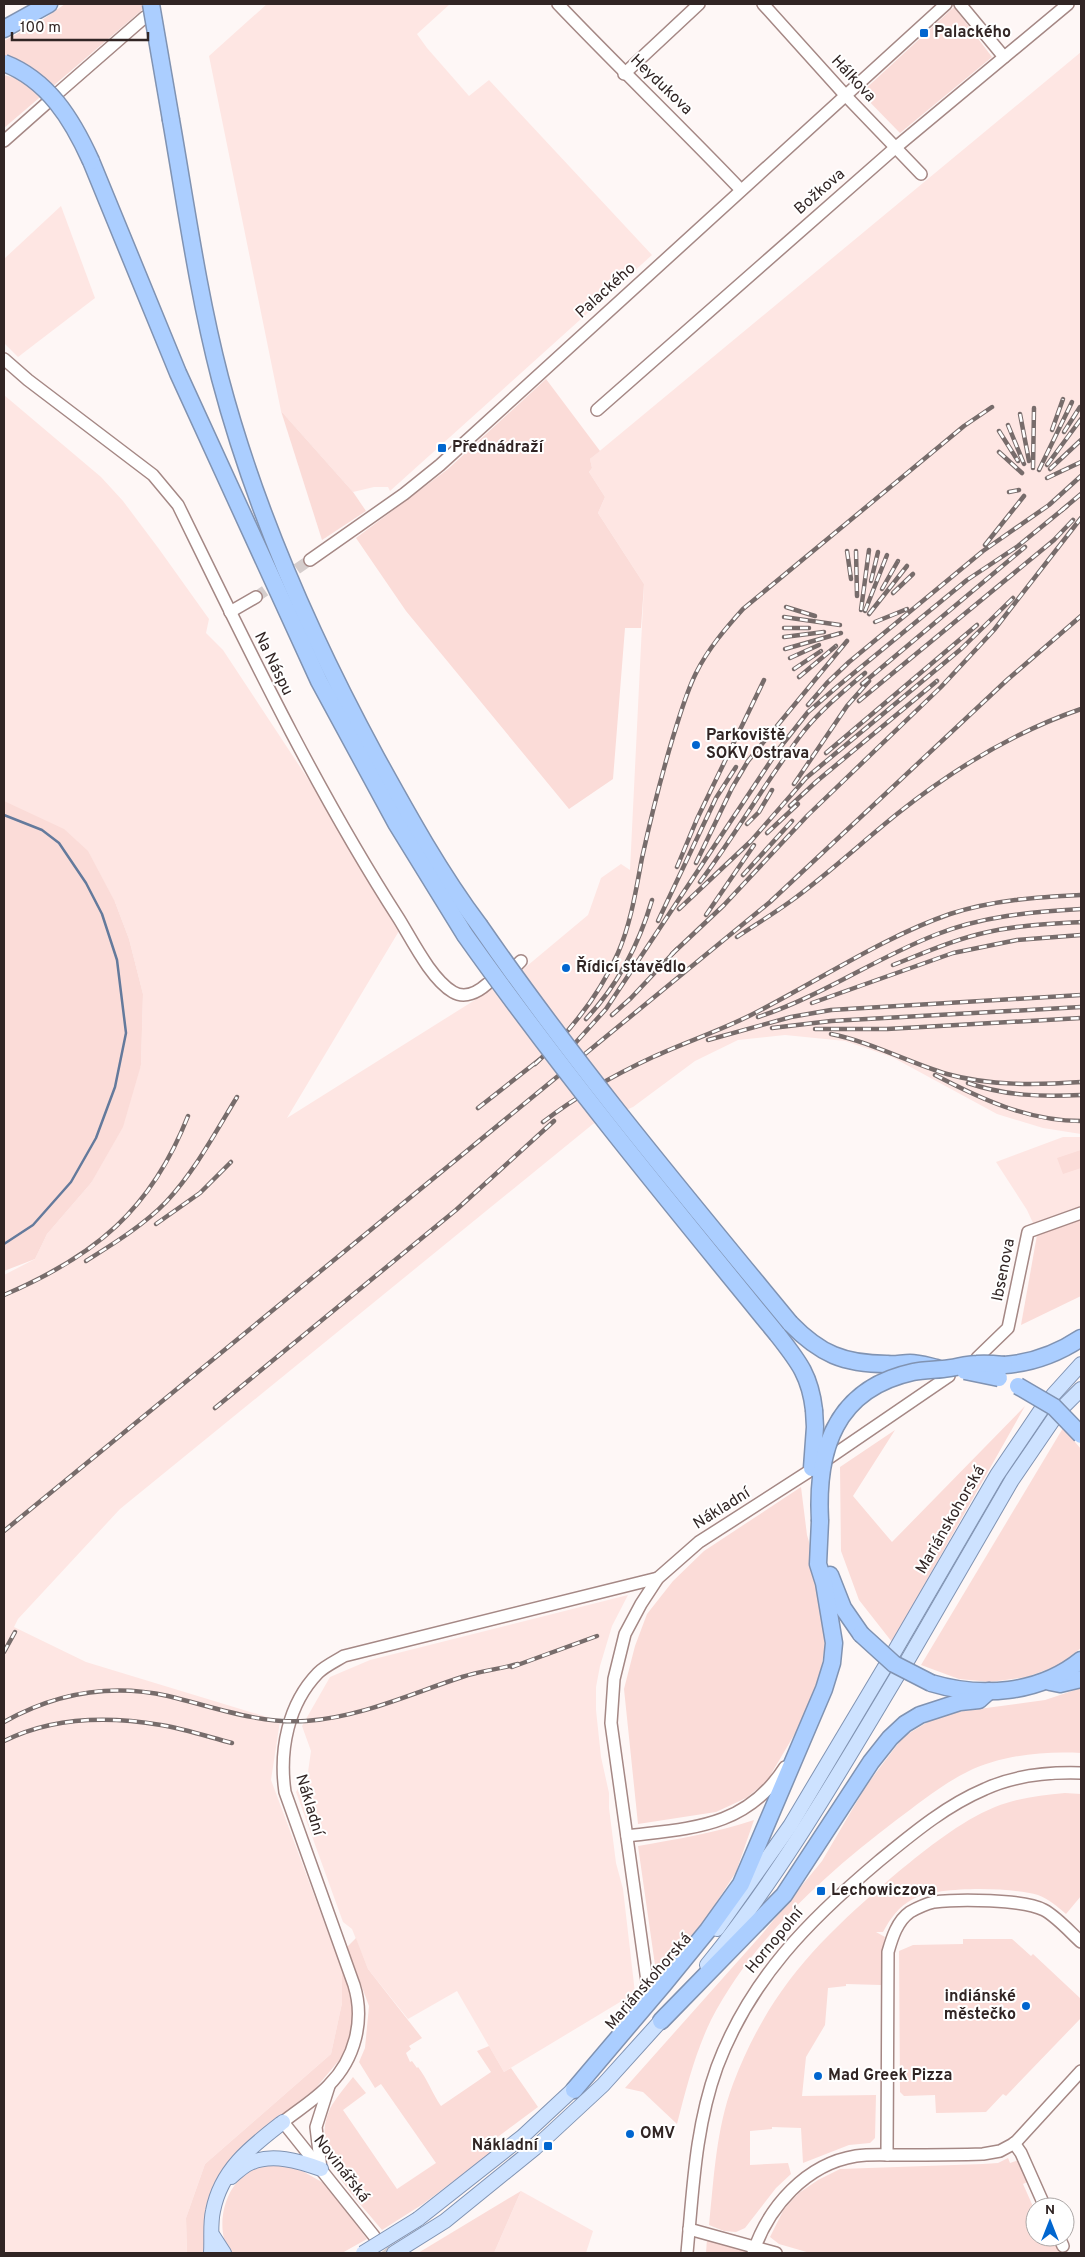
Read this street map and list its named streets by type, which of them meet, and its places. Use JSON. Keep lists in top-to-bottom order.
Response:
{
  "streets": {
    "main road": ["Mariánskohorská"],
    "street": [
      "Hálkova",
      "Heydukova",
      "Božkova",
      "Palackého",
      "Na Náspu",
      "Ibsenova",
      "Nákladní",
      "Hornopolní",
      "Novinářská"
    ]
  },
  "crossings": [
    ["Hálkova", "Božkova"],
    ["Hálkova", "Palackého"],
    ["Heydukova", "Palackého"],
    ["Nákladní", "Novinářská"]
  ],
  "places": {
    "transit": [
      "Palackého",
      "Přednádraží",
      "Lechowiczova",
      "Nákladní"
    ],
    "other": [
      "Parkoviště SOKV Ostrava",
      "Řídicí stavědlo",
      "indiánské městečko",
      "Mad Greek Pizza",
      "OMV"
    ]
  },
  "scale_bar": "100 m",
  "north": "top"
}
